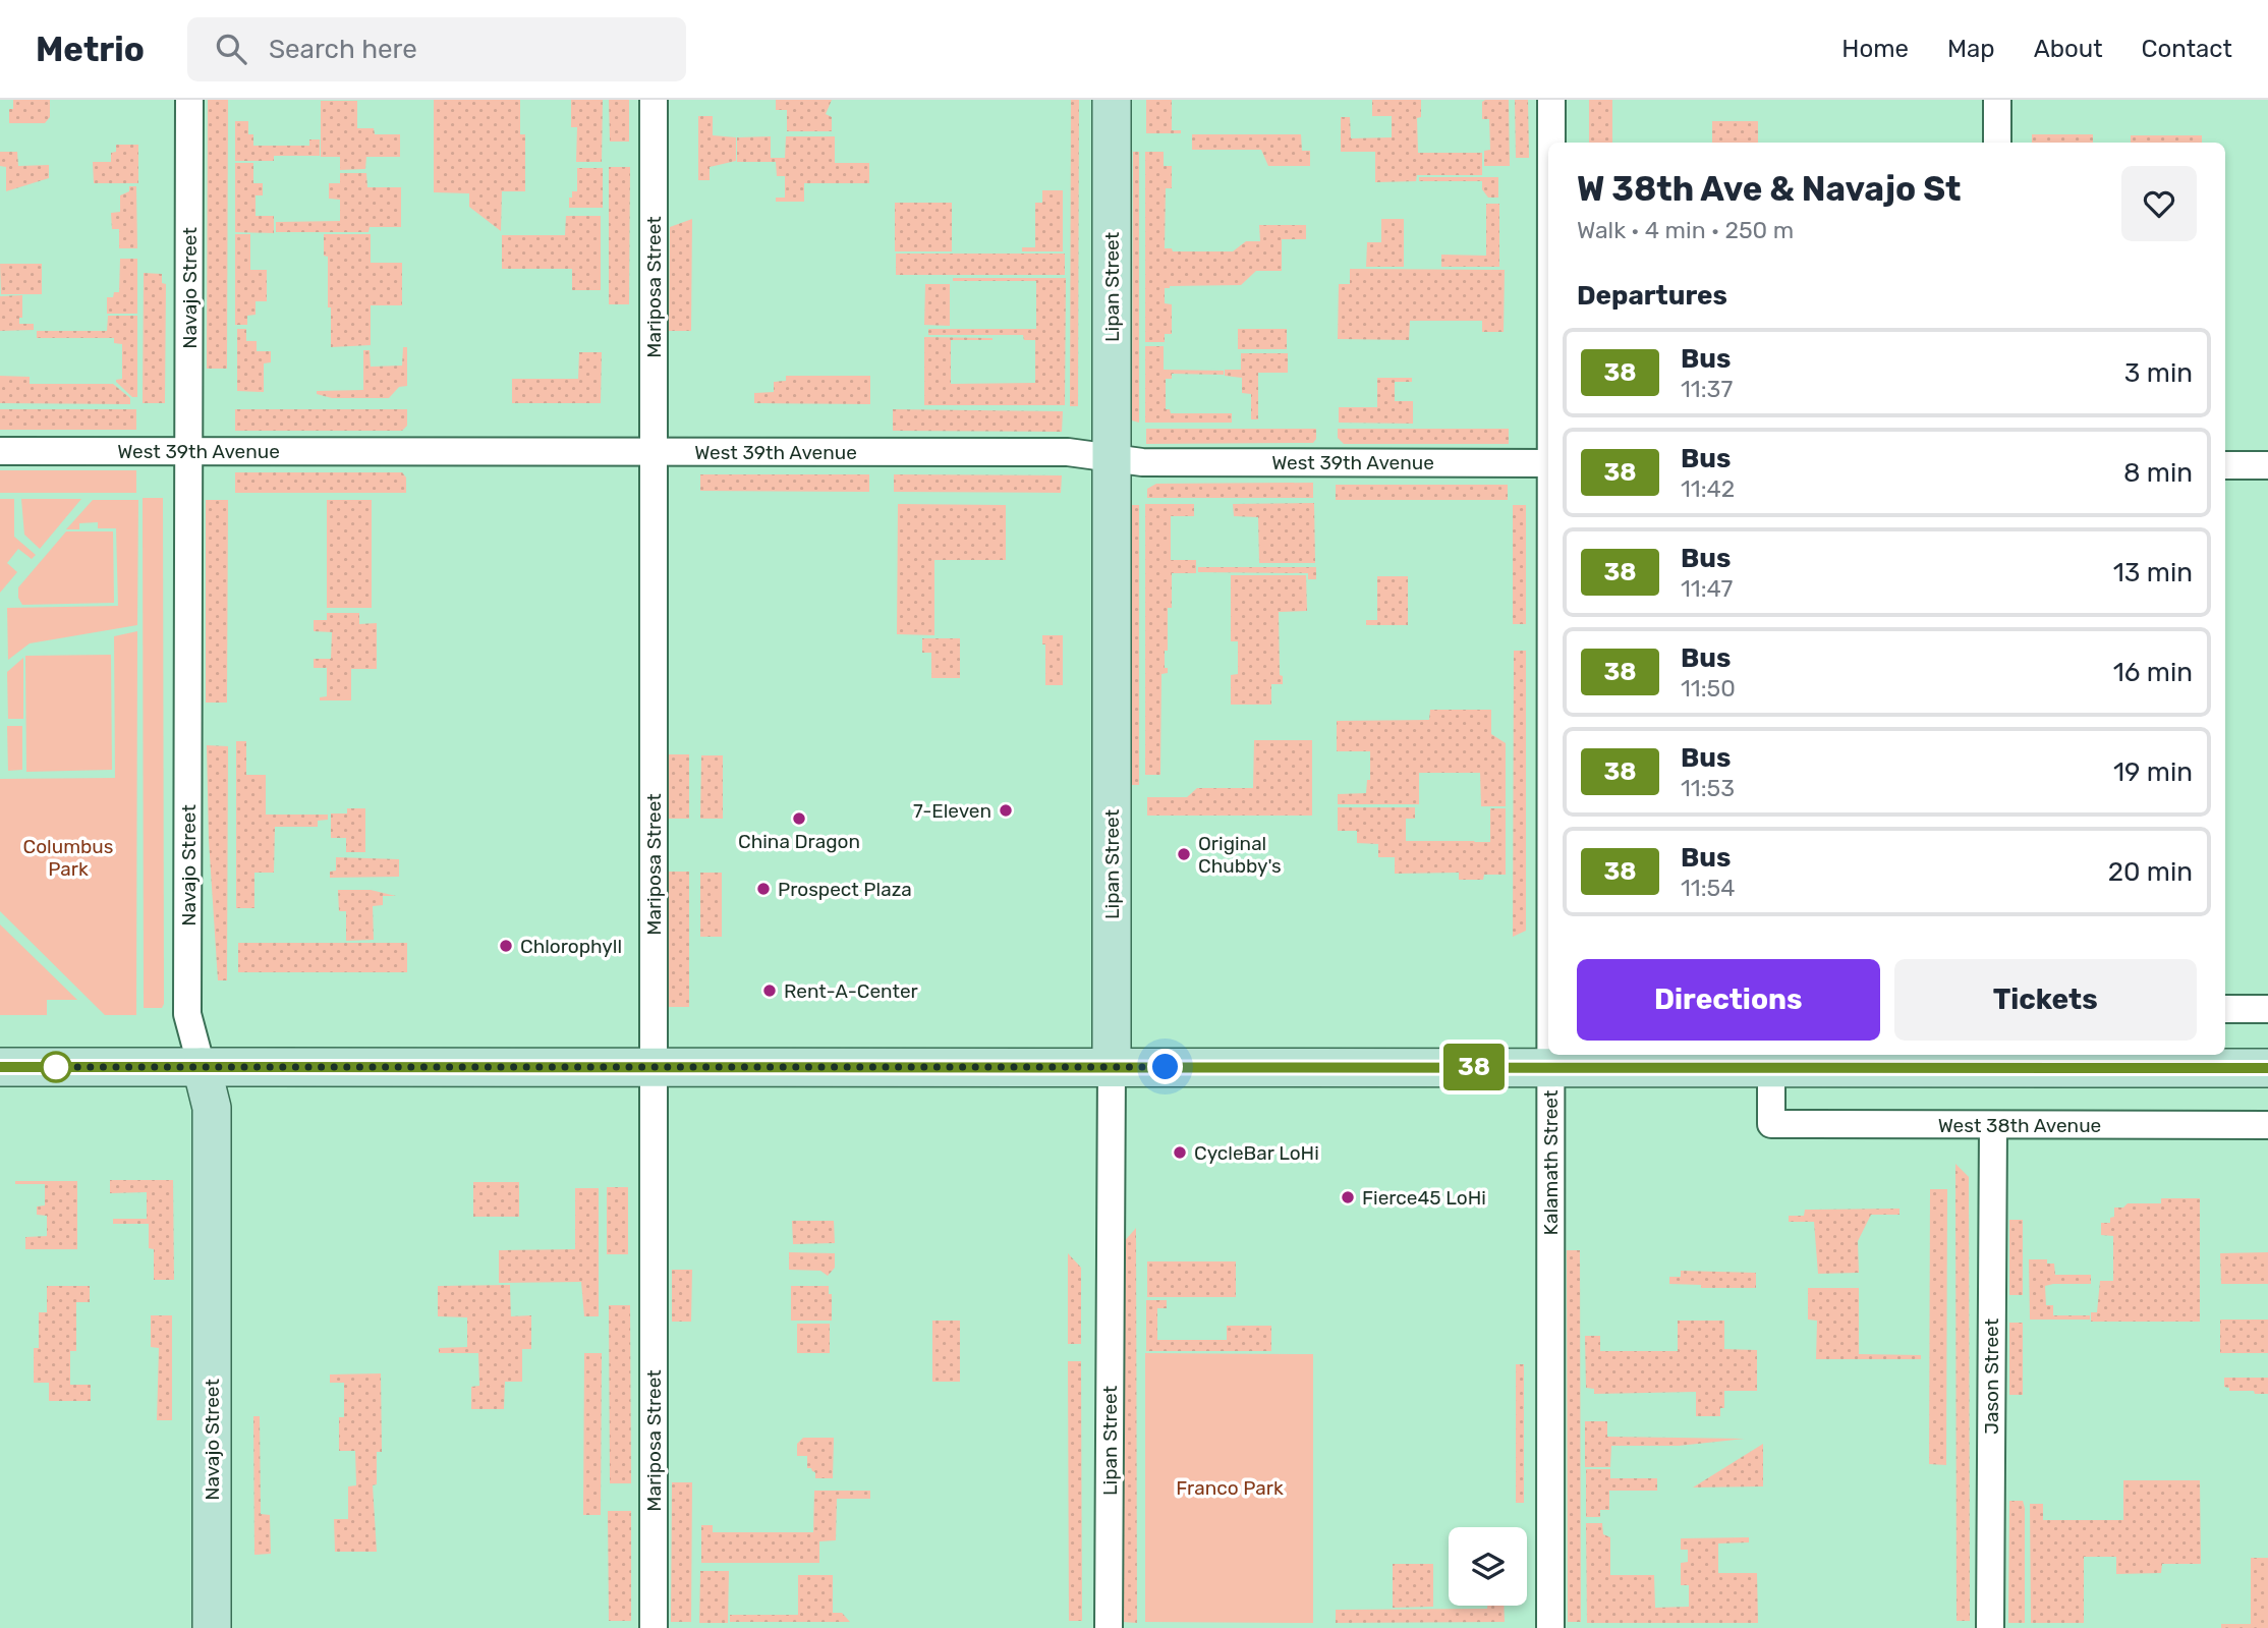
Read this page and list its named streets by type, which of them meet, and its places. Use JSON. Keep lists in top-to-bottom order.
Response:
{
  "streets": {
    "main road": ["Lipan Street", "Navajo Street"],
    "street": [
      "Mariposa Street",
      "West 39th Avenue",
      "West 38th Avenue",
      "Kalamath Street",
      "Jason Street"
    ]
  },
  "crossings": [
    ["Mariposa Street", "West 39th Avenue"],
    ["Lipan Street", "West 39th Avenue"],
    ["Navajo Street", "West 39th Avenue"],
    ["West 38th Avenue", "Jason Street"]
  ],
  "parks": ["Columbus Park", "Franco Park"],
  "places": [
    "7-Eleven",
    "China Dragon",
    "Original Chubby's",
    "Prospect Plaza",
    "Chlorophyll",
    "Rent-A-Center",
    "CycleBar LoHi",
    "Fierce45 LoHi"
  ],
  "lines": ["bus line 38"],
  "page": {
    "header": "Metrio",
    "search": "Search here",
    "nav": [
      "Home",
      "Map",
      "About",
      "Contact"
    ],
    "on_map": "38",
    "heading": [
      ["W 38th Ave & Navajo St", "Walk · 4 min · 250 m"],
      "Departures"
    ],
    "list": [
      {
        "mark": "38",
        "name": "Bus",
        "note": "11:37",
        "value": "3 min"
      },
      {
        "mark": "38",
        "name": "Bus",
        "note": "11:42",
        "value": "8 min"
      },
      {
        "mark": "38",
        "name": "Bus",
        "note": "11:47",
        "value": "13 min"
      },
      {
        "mark": "38",
        "name": "Bus",
        "note": "11:50",
        "value": "16 min"
      },
      {
        "mark": "38",
        "name": "Bus",
        "note": "11:53",
        "value": "19 min"
      },
      {
        "mark": "38",
        "name": "Bus",
        "note": "11:54",
        "value": "20 min"
      }
    ],
    "buttons": ["Directions", "Tickets"]
  }
}
